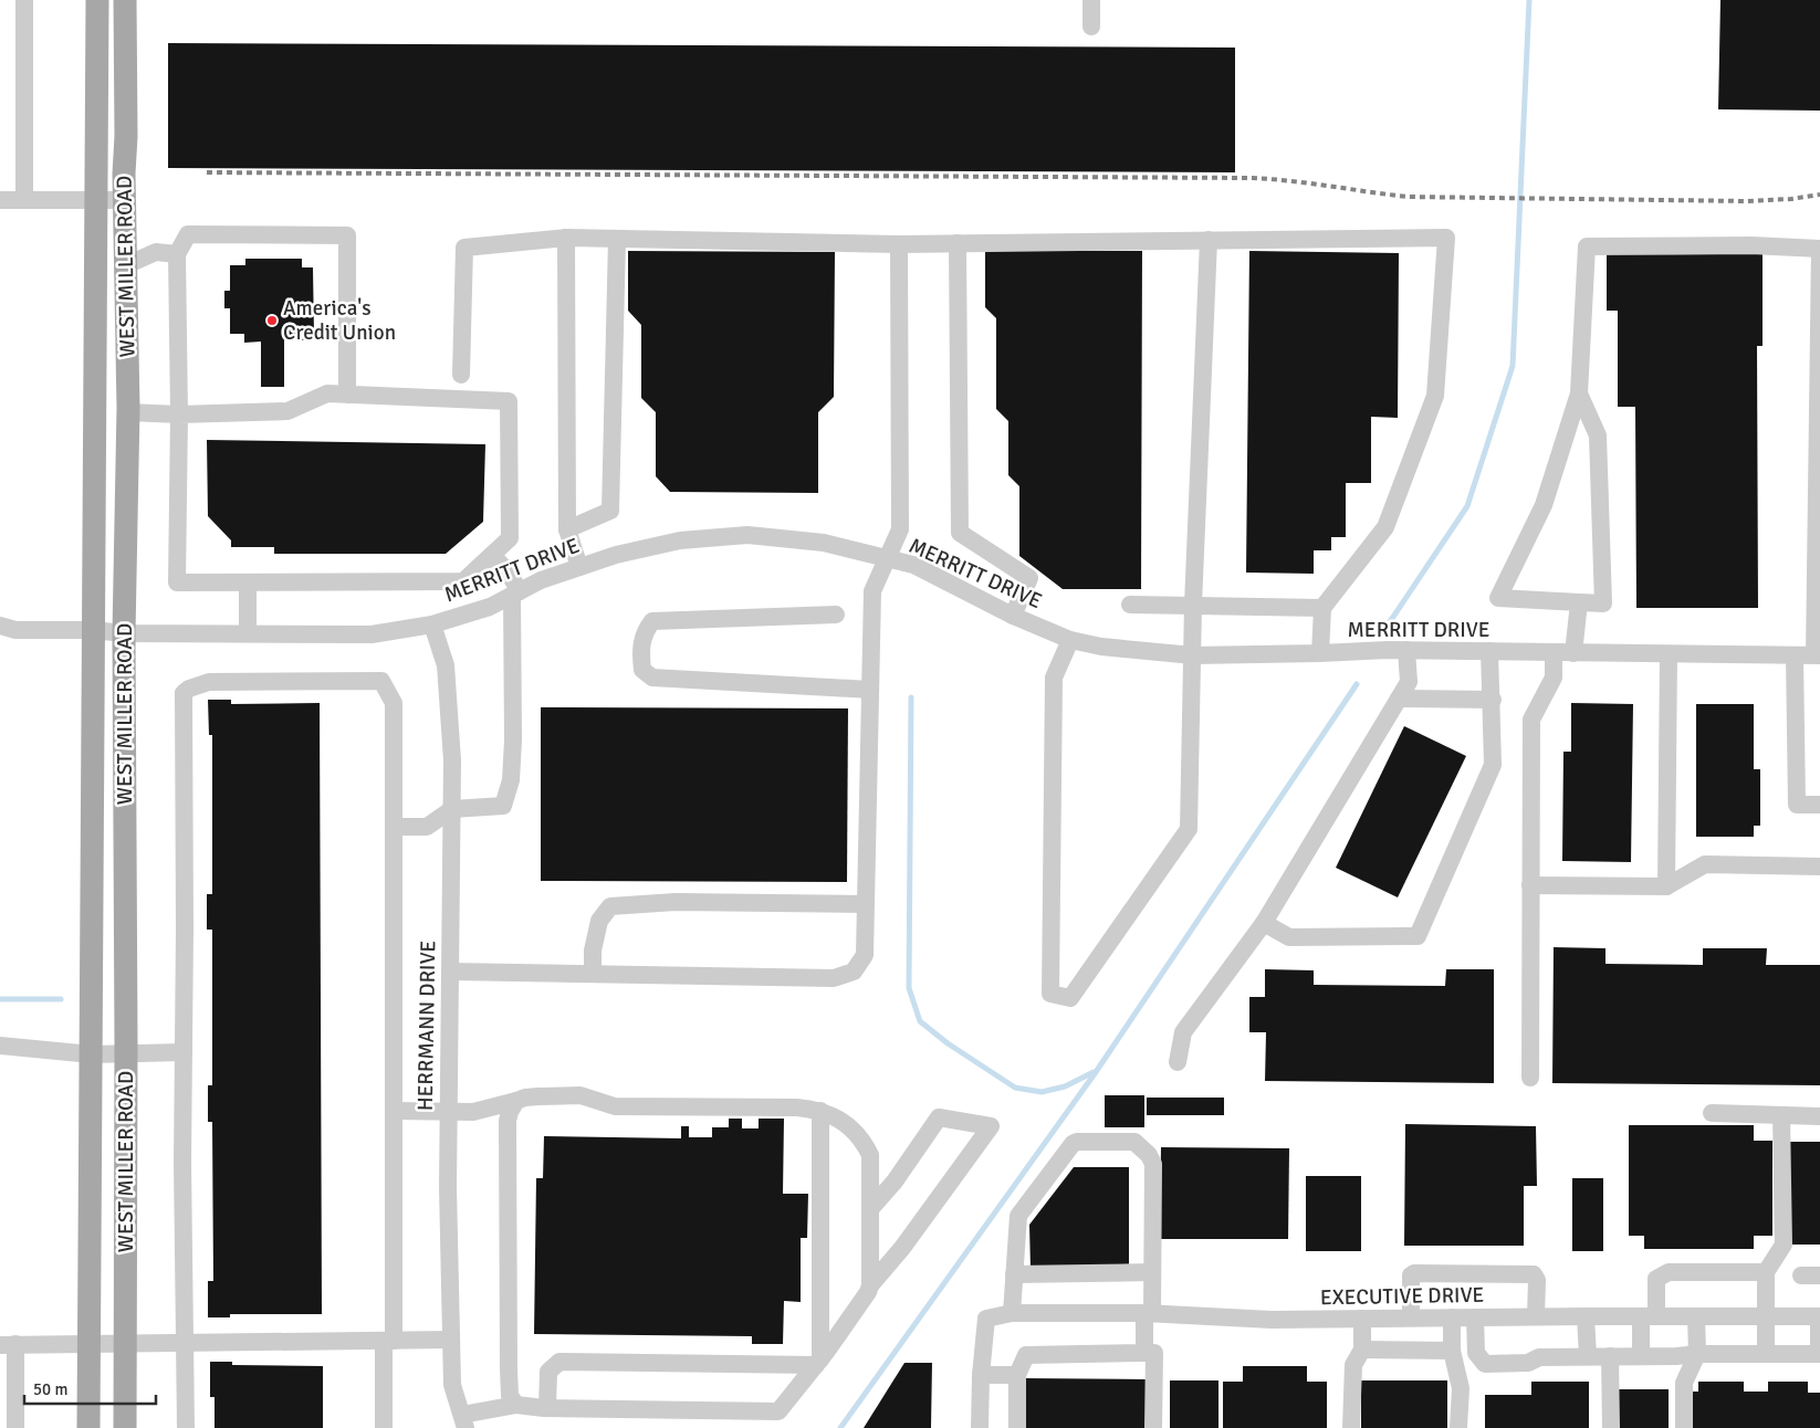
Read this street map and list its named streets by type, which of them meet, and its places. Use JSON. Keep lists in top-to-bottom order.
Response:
{
  "streets": {
    "main road": ["WEST MILLER ROAD"],
    "street": ["MERRITT DRIVE", "HERRMANN DRIVE", "EXECUTIVE DRIVE"]
  },
  "crossings": [
    ["WEST MILLER ROAD", "MERRITT DRIVE"],
    ["MERRITT DRIVE", "HERRMANN DRIVE"]
  ],
  "places": ["America's Credit Union"],
  "scale_bar": "50 m"
}
